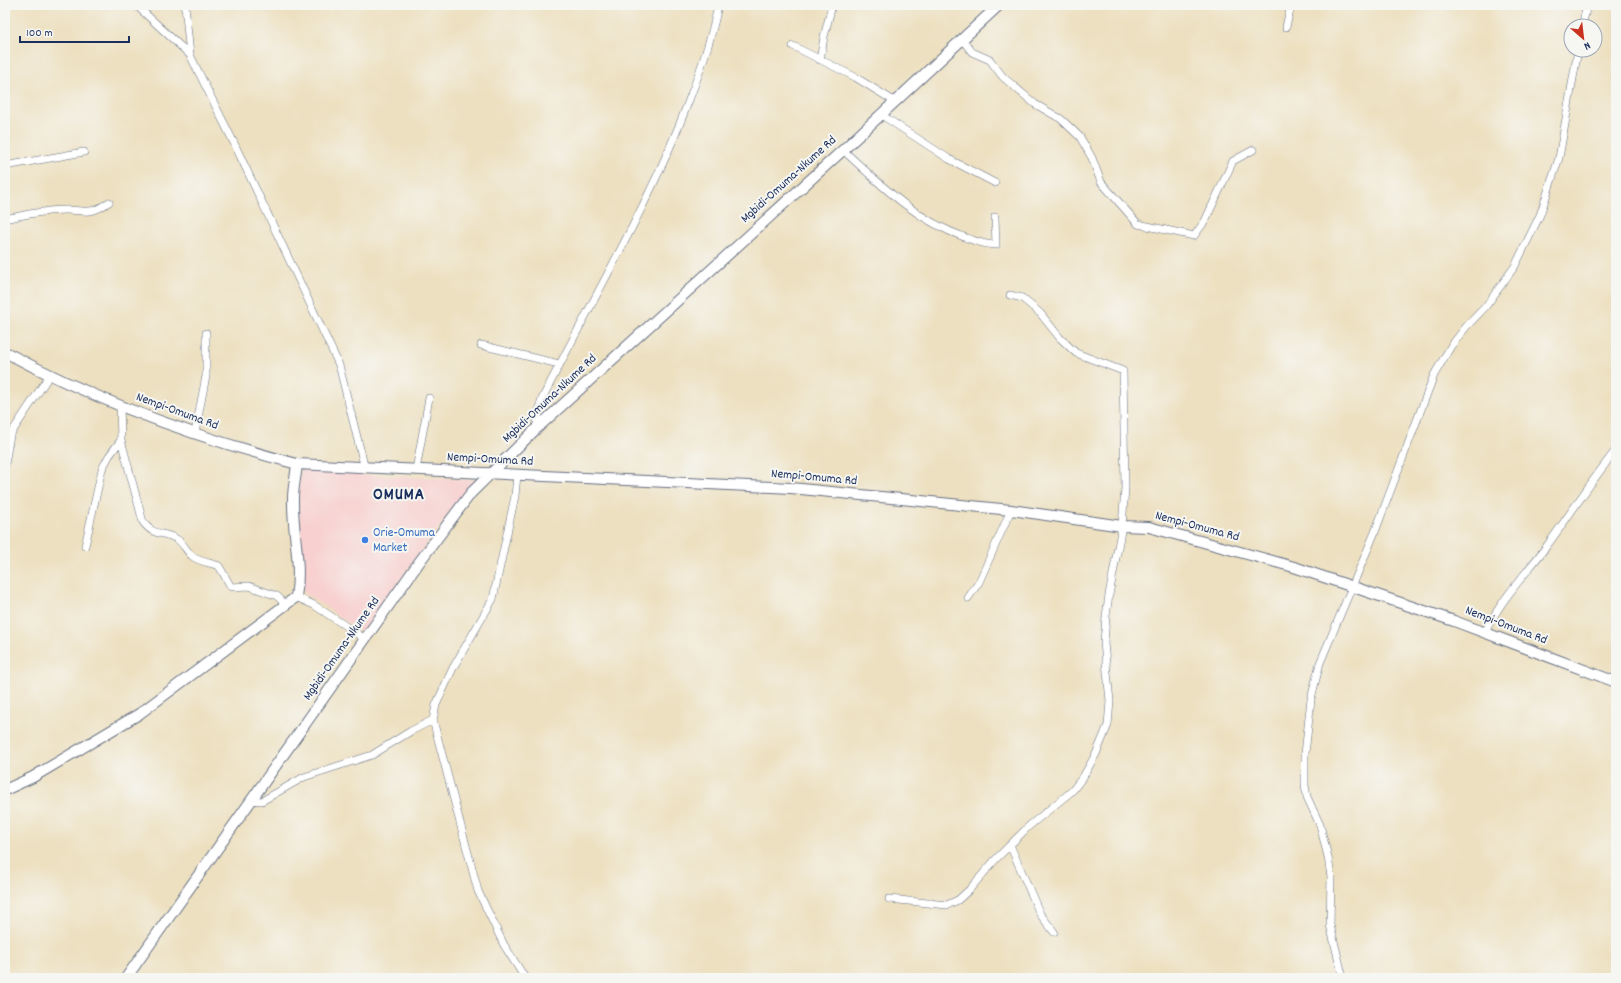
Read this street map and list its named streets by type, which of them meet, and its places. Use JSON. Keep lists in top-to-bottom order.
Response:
{
  "streets": {
    "street": ["Mgbidi-Omuma-Nkume Rd", "Nempi-Omuma Rd"]
  },
  "crossings": [
    ["Mgbidi-Omuma-Nkume Rd", "Nempi-Omuma Rd"]
  ],
  "districts": ["OMUMA"],
  "places": ["Orie-Omuma Market"],
  "scale_bar": "100 m",
  "north": "bottom right"
}
